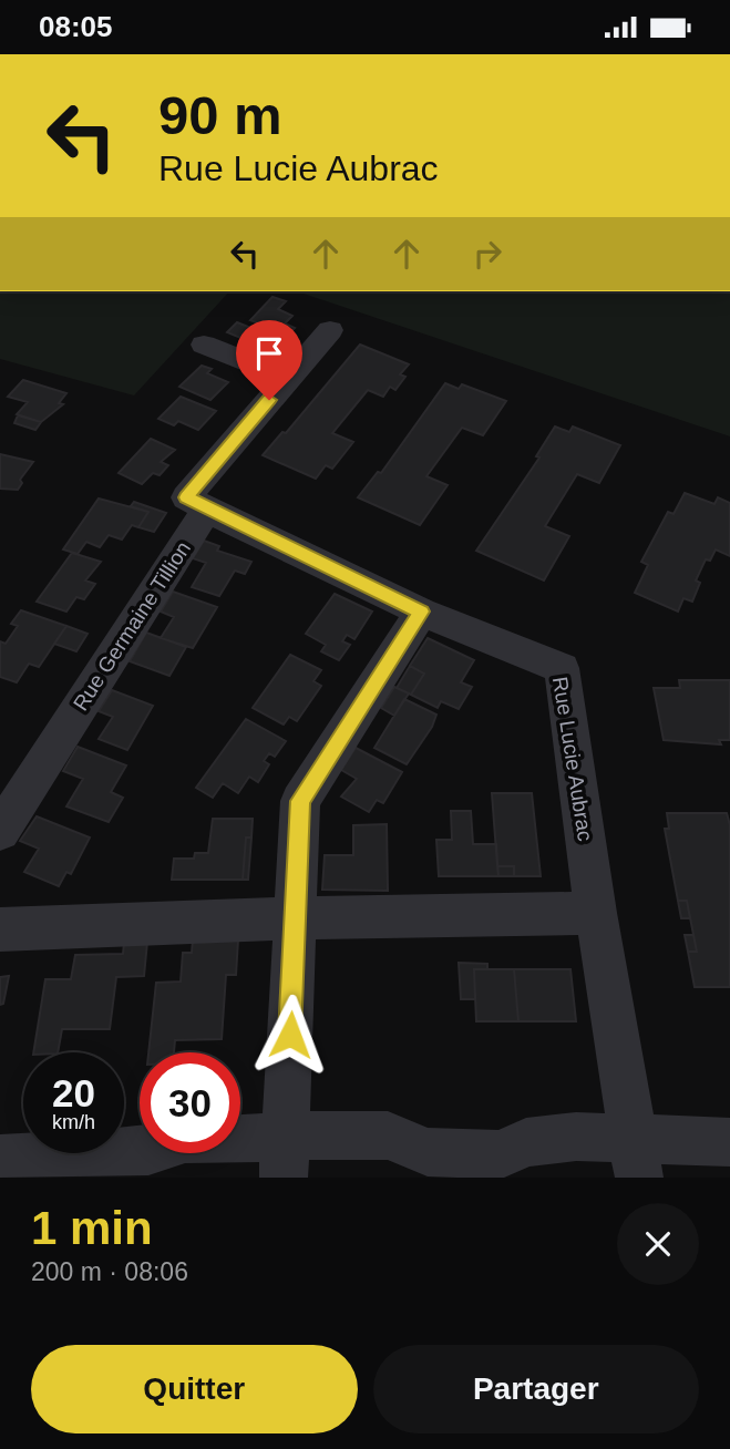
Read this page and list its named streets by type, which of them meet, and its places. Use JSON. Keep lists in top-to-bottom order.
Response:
{
  "streets": {
    "street": ["Rue Germaine Tillion", "Rue Lucie Aubrac"]
  },
  "crossings": [
    ["Rue Germaine Tillion", "Rue Lucie Aubrac"]
  ],
  "page": {
    "status": "08:05",
    "turn": ["90 m", "Rue Lucie Aubrac"],
    "speed": "20 km/h",
    "limit": "30",
    "heading": ["1 min", "200 m · 08:06"],
    "buttons": ["Quitter", "Partager"]
  }
}
